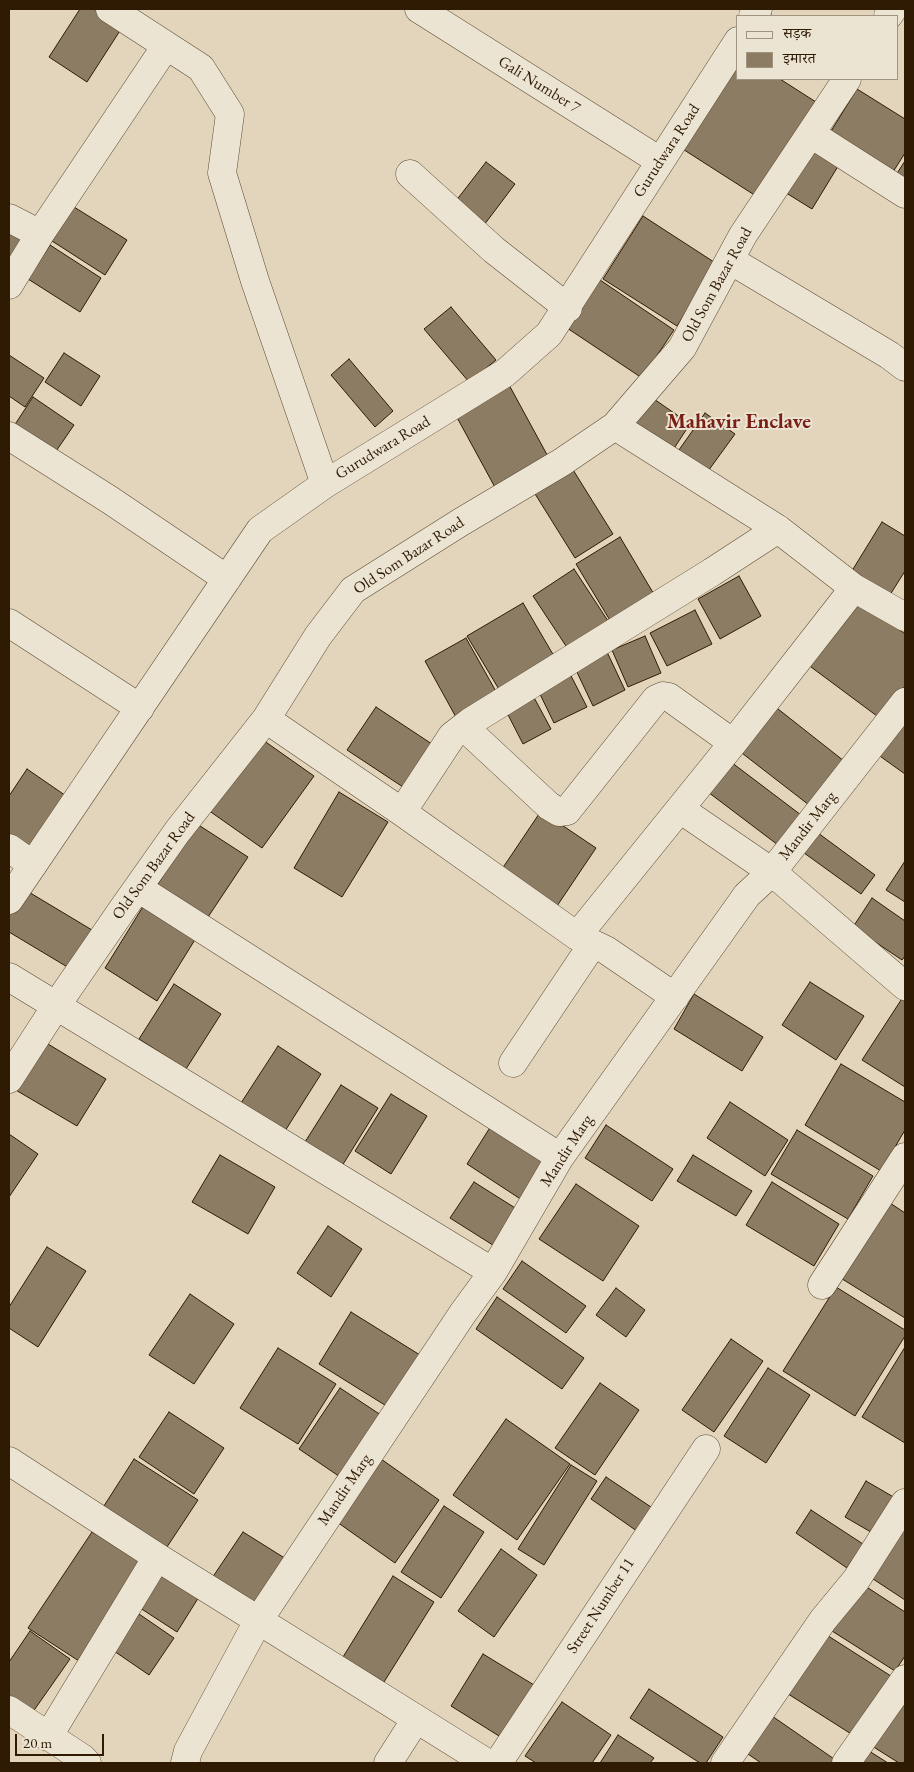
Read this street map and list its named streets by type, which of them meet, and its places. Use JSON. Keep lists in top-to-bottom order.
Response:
{
  "streets": {
    "street": [
      "Gali Number 7",
      "Gurudwara Road",
      "Old Som Bazar Road",
      "Mandir Marg",
      "Street Number 11"
    ]
  },
  "crossings": [
    ["Gali Number 7", "Gurudwara Road"]
  ],
  "districts": ["Mahavir Enclave"],
  "legend": ["सड़क", "इमारत"],
  "scale_bar": "20 m"
}
